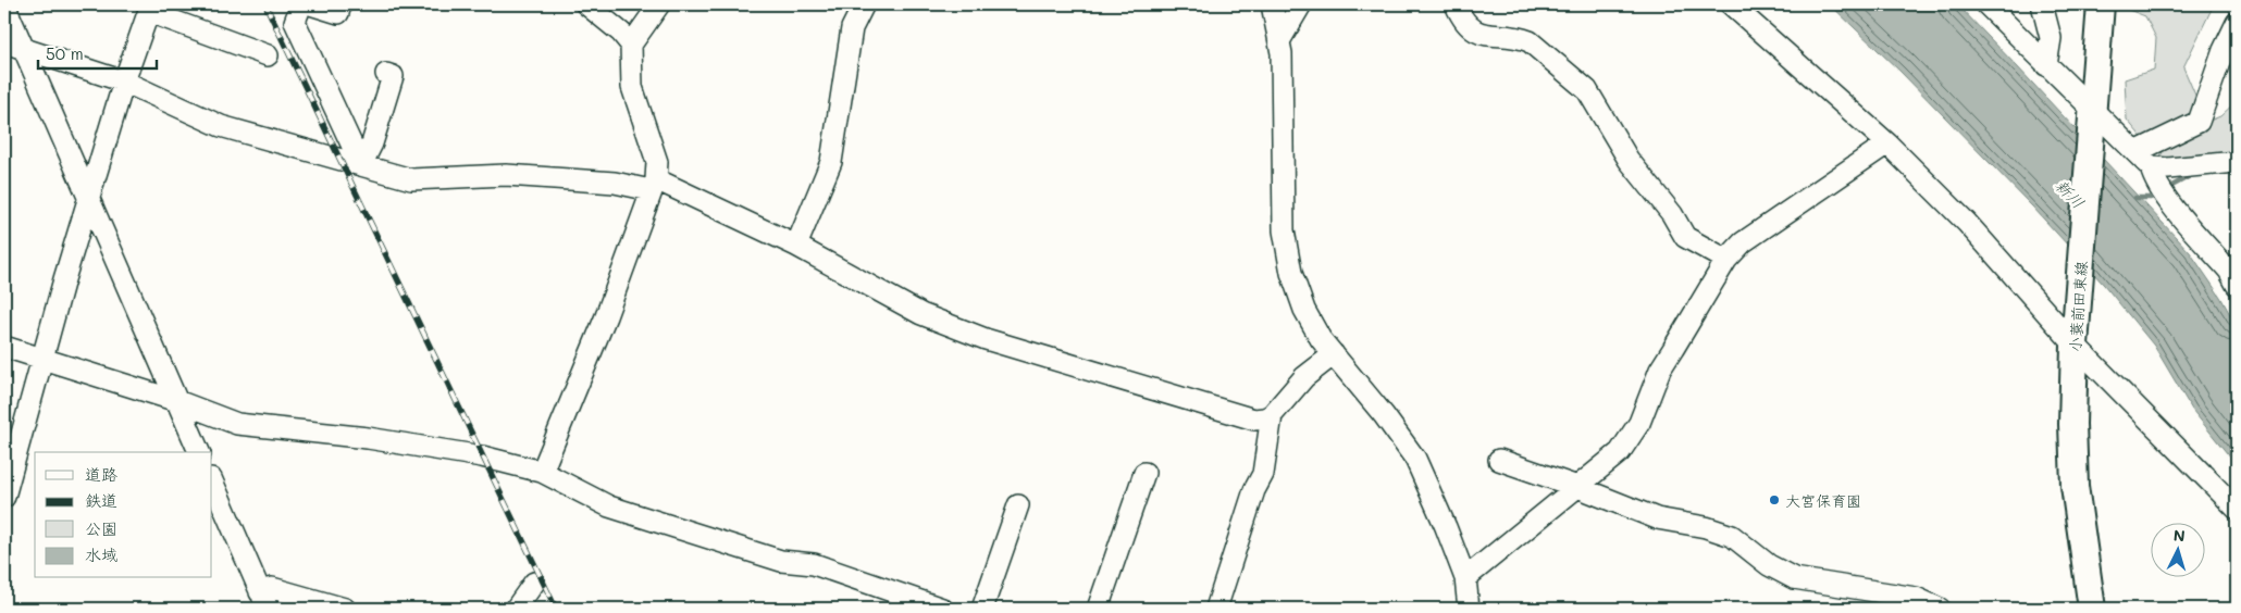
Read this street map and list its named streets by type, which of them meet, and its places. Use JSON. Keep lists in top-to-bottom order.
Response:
{
  "streets": {
    "main road": ["小蓑前田東線"]
  },
  "water": ["新川"],
  "places": ["大宮保育園"],
  "legend": [
    "道路",
    "鉄道",
    "公園",
    "水域"
  ],
  "scale_bar": "50 m",
  "north": "top"
}
